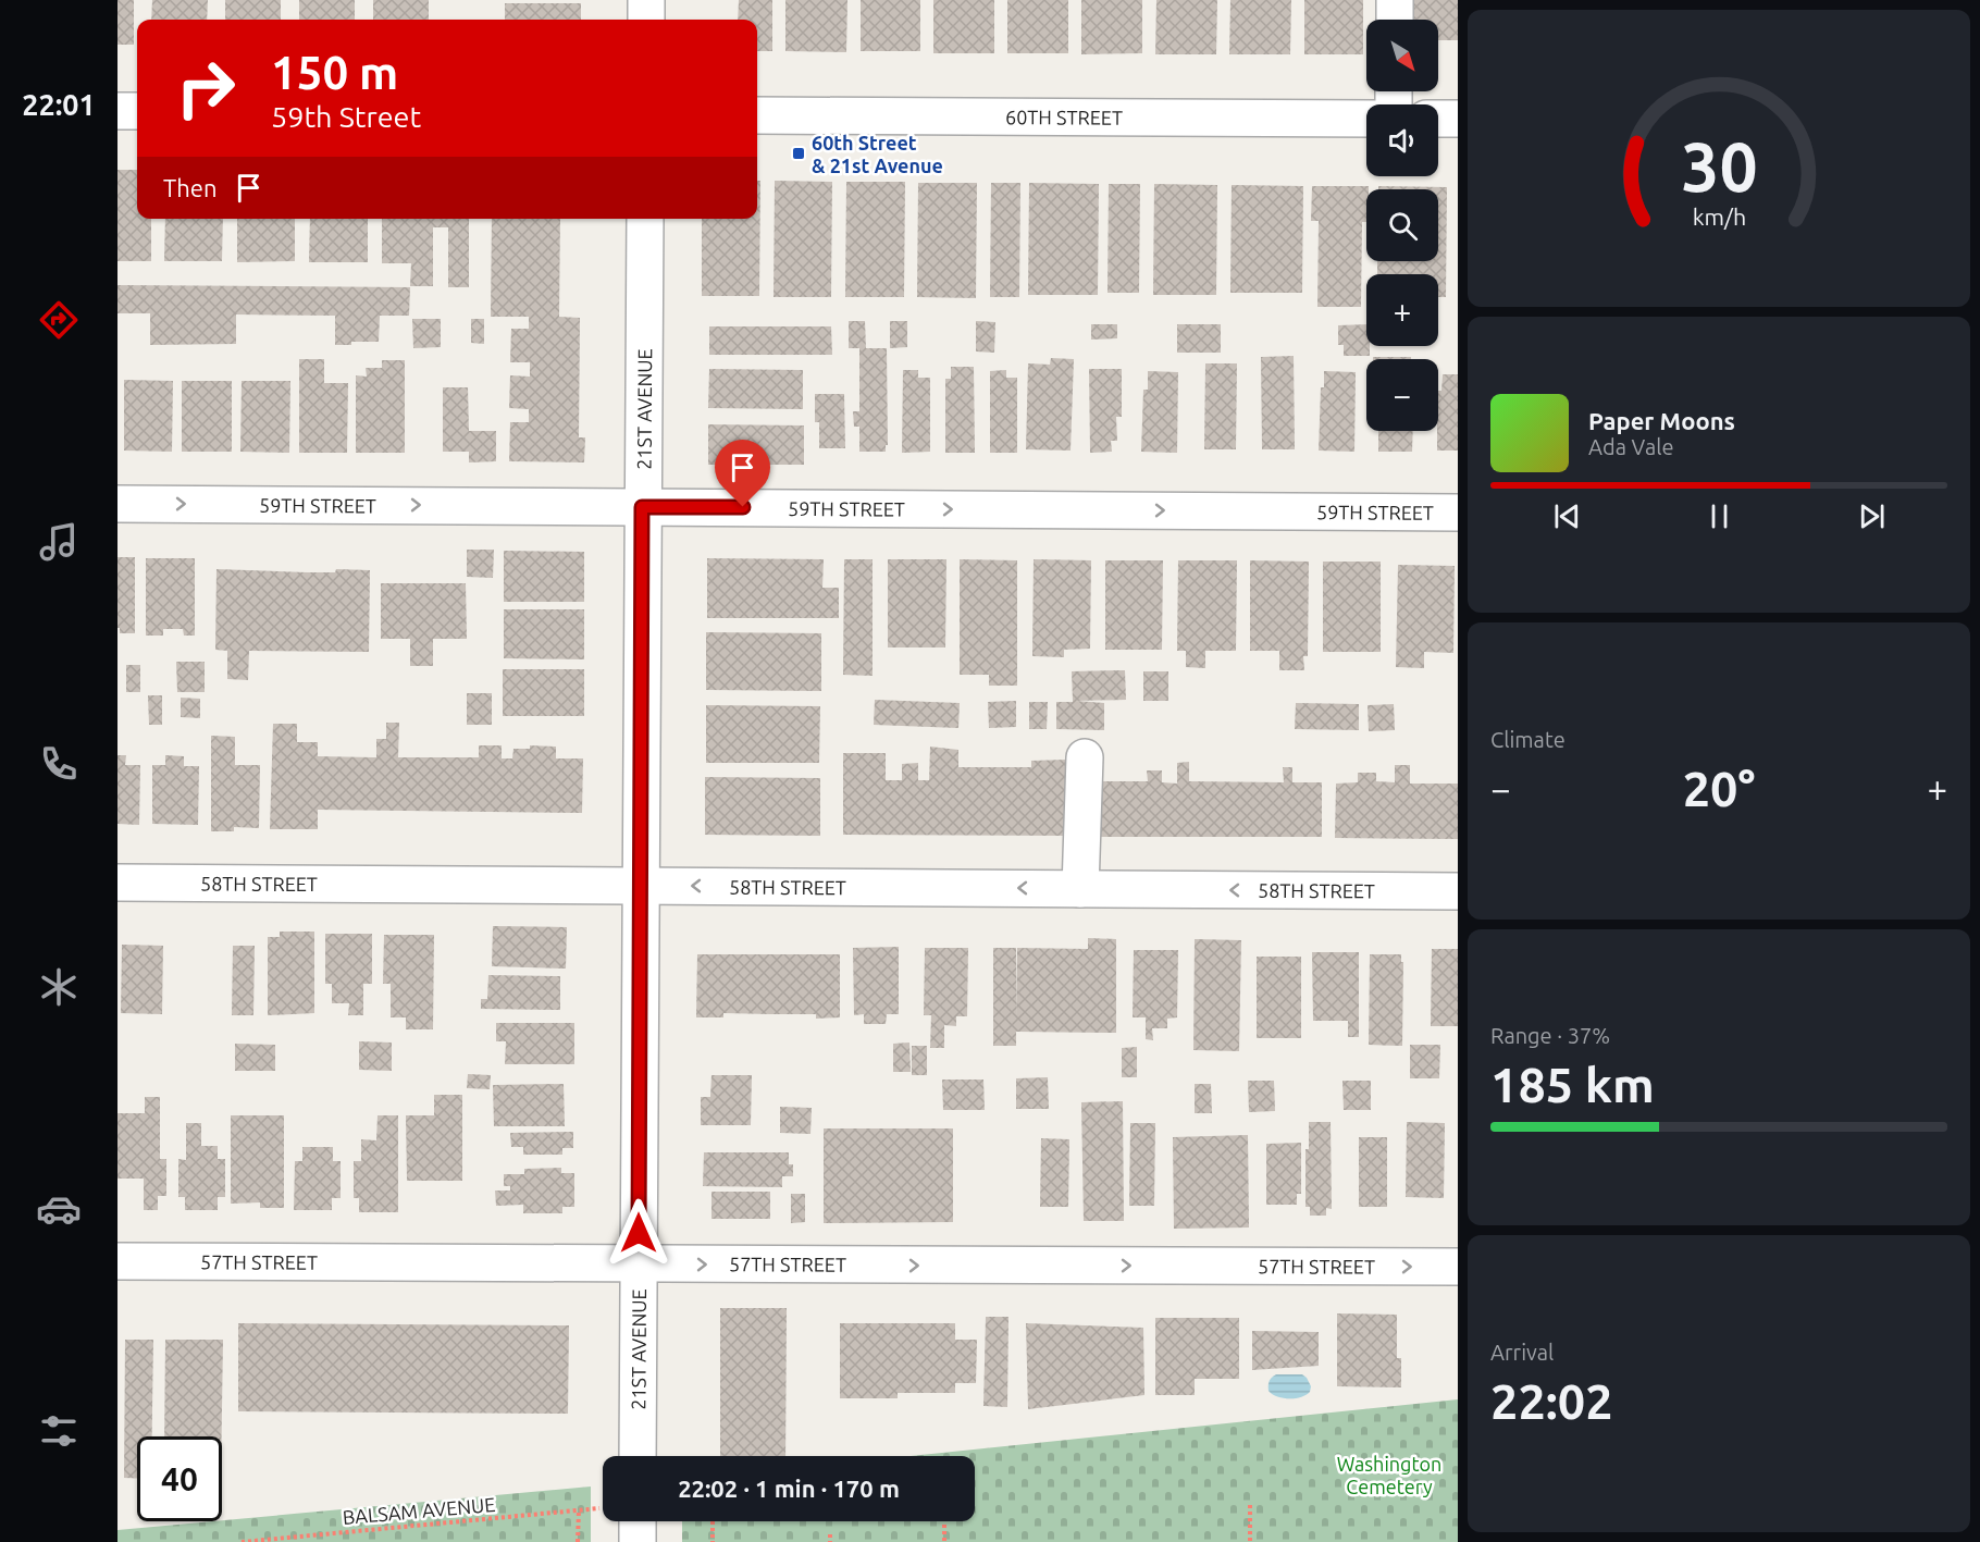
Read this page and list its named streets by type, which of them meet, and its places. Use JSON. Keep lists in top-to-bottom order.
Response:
{
  "streets": {
    "street": [
      "60TH STREET",
      "21ST AVENUE",
      "59TH STREET",
      "58TH STREET",
      "57TH STREET"
    ],
    "path": ["BALSAM AVENUE"]
  },
  "crossings": [
    ["21ST AVENUE", "59TH STREET"],
    ["21ST AVENUE", "58TH STREET"],
    ["21ST AVENUE", "57TH STREET"]
  ],
  "one_way": ["59TH STREET", "58TH STREET", "57TH STREET"],
  "parks": ["Washington Cemetery"],
  "places": {
    "transit": ["60th Street & 21st Avenue"]
  },
  "north": "bottom right",
  "page": {
    "tabs": "22:01",
    "map_buttons": ["+", "−"],
    "turn": ["150 m", "59th Street"],
    "then": "Then",
    "song": ["Paper Moons", "Ada Vale"],
    "tile": [
      "Climate",
      ["Range · 37%", "185 km"],
      ["Arrival", "22:02"]
    ],
    "heat": ["−", "20°", "+"],
    "limit": "40",
    "trip": "22:02 · 1 min · 170 m",
    "gauge": ["30", "km/h"]
  }
}
